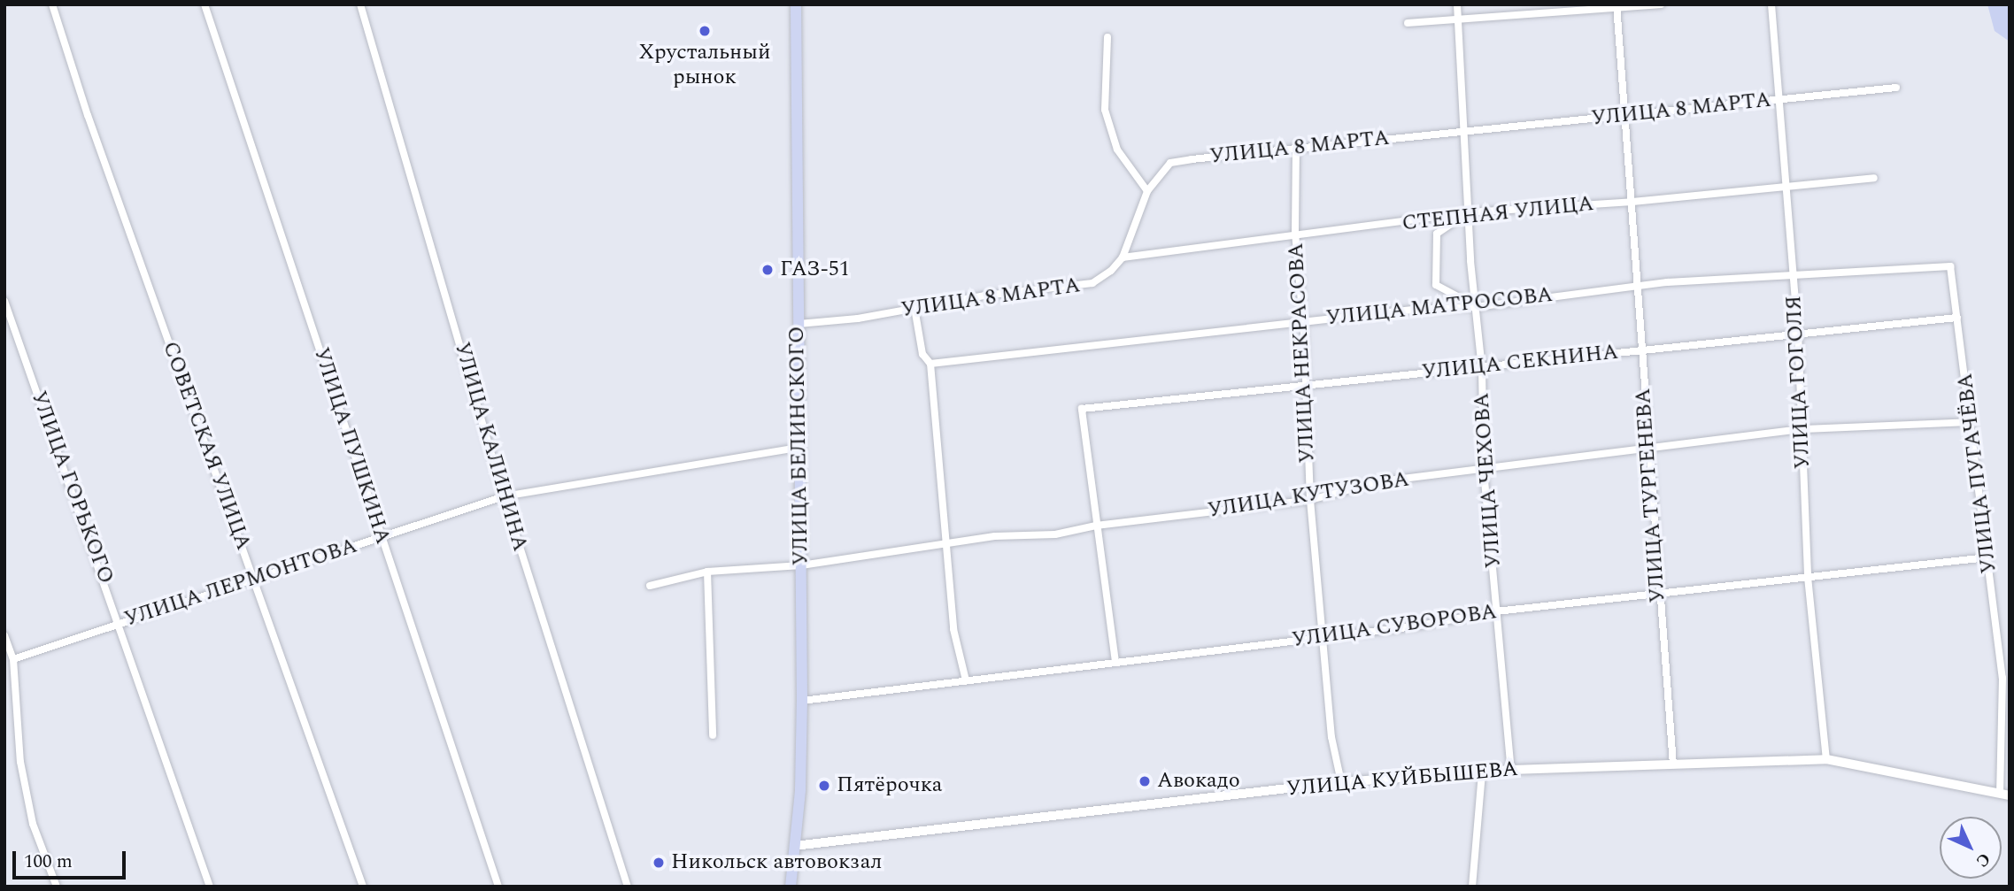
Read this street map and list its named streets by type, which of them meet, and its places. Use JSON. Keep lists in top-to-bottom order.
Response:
{
  "streets": {
    "main road": ["УЛИЦА БЕЛИНСКОГО", "УЛИЦА КУЙБЫШЕВА"],
    "street": [
      "УЛИЦА 8 МАРТА",
      "СТЕПНАЯ УЛИЦА",
      "УЛИЦА МАТРОСОВА",
      "УЛИЦА НЕКРАСОВА",
      "УЛИЦА СЕКНИНА",
      "УЛИЦА ГОГОЛЯ",
      "СОВЕТСКАЯ УЛИЦА",
      "УЛИЦА ПУШКИНА",
      "УЛИЦА КАЛИНИНА",
      "УЛИЦА ПУГАЧЁВА",
      "УЛИЦА ЧЕХОВА",
      "УЛИЦА ГОРЬКОГО",
      "УЛИЦА КУТУЗОВА",
      "УЛИЦА ТУРГЕНЕВА",
      "УЛИЦА ЛЕРМОНТОВА",
      "УЛИЦА СУВОРОВА"
    ]
  },
  "crossings": [
    ["УЛИЦА 8 МАРТА", "СТЕПНАЯ УЛИЦА"],
    ["УЛИЦА 8 МАРТА", "УЛИЦА НЕКРАСОВА"],
    ["УЛИЦА 8 МАРТА", "УЛИЦА ГОГОЛЯ"],
    ["УЛИЦА 8 МАРТА", "УЛИЦА БЕЛИНСКОГО"],
    ["УЛИЦА 8 МАРТА", "УЛИЦА ЧЕХОВА"],
    ["УЛИЦА 8 МАРТА", "УЛИЦА ТУРГЕНЕВА"],
    ["СТЕПНАЯ УЛИЦА", "УЛИЦА НЕКРАСОВА"],
    ["СТЕПНАЯ УЛИЦА", "УЛИЦА ГОГОЛЯ"],
    ["СТЕПНАЯ УЛИЦА", "УЛИЦА ЧЕХОВА"],
    ["СТЕПНАЯ УЛИЦА", "УЛИЦА ТУРГЕНЕВА"],
    ["УЛИЦА МАТРОСОВА", "УЛИЦА НЕКРАСОВА"],
    ["УЛИЦА МАТРОСОВА", "УЛИЦА ГОГОЛЯ"],
    ["УЛИЦА МАТРОСОВА", "УЛИЦА ПУГАЧЁВА"],
    ["УЛИЦА МАТРОСОВА", "УЛИЦА ЧЕХОВА"],
    ["УЛИЦА МАТРОСОВА", "УЛИЦА ТУРГЕНЕВА"],
    ["УЛИЦА НЕКРАСОВА", "УЛИЦА СЕКНИНА"],
    ["УЛИЦА НЕКРАСОВА", "УЛИЦА КУТУЗОВА"],
    ["УЛИЦА НЕКРАСОВА", "УЛИЦА СУВОРОВА"],
    ["УЛИЦА НЕКРАСОВА", "УЛИЦА КУЙБЫШЕВА"],
    ["УЛИЦА СЕКНИНА", "УЛИЦА ГОГОЛЯ"],
    ["УЛИЦА СЕКНИНА", "УЛИЦА ПУГАЧЁВА"],
    ["УЛИЦА СЕКНИНА", "УЛИЦА ЧЕХОВА"],
    ["УЛИЦА СЕКНИНА", "УЛИЦА КУТУЗОВА"],
    ["УЛИЦА СЕКНИНА", "УЛИЦА ТУРГЕНЕВА"],
    ["УЛИЦА ГОГОЛЯ", "УЛИЦА КУТУЗОВА"],
    ["УЛИЦА ГОГОЛЯ", "УЛИЦА СУВОРОВА"],
    ["УЛИЦА ГОГОЛЯ", "УЛИЦА КУЙБЫШЕВА"],
    ["СОВЕТСКАЯ УЛИЦА", "УЛИЦА ЛЕРМОНТОВА"],
    ["УЛИЦА ПУШКИНА", "УЛИЦА ЛЕРМОНТОВА"],
    ["УЛИЦА БЕЛИНСКОГО", "УЛИЦА КУТУЗОВА"],
    ["УЛИЦА БЕЛИНСКОГО", "УЛИЦА ЛЕРМОНТОВА"],
    ["УЛИЦА БЕЛИНСКОГО", "УЛИЦА СУВОРОВА"],
    ["УЛИЦА БЕЛИНСКОГО", "УЛИЦА КУЙБЫШЕВА"],
    ["УЛИЦА КАЛИНИНА", "УЛИЦА ЛЕРМОНТОВА"],
    ["УЛИЦА ПУГАЧЁВА", "УЛИЦА КУТУЗОВА"],
    ["УЛИЦА ПУГАЧЁВА", "УЛИЦА СУВОРОВА"],
    ["УЛИЦА ПУГАЧЁВА", "УЛИЦА КУЙБЫШЕВА"],
    ["УЛИЦА ЧЕХОВА", "УЛИЦА КУТУЗОВА"],
    ["УЛИЦА ЧЕХОВА", "УЛИЦА СУВОРОВА"],
    ["УЛИЦА ЧЕХОВА", "УЛИЦА КУЙБЫШЕВА"],
    ["УЛИЦА ГОРЬКОГО", "УЛИЦА ЛЕРМОНТОВА"],
    ["УЛИЦА КУТУЗОВА", "УЛИЦА ТУРГЕНЕВА"],
    ["УЛИЦА ТУРГЕНЕВА", "УЛИЦА СУВОРОВА"],
    ["УЛИЦА ТУРГЕНЕВА", "УЛИЦА КУЙБЫШЕВА"]
  ],
  "places": [
    "Хрустальный рынок",
    "ГАЗ-51",
    "Авокадо",
    "Пятёрочка",
    "Никольск автовокзал"
  ],
  "scale_bar": "100 m",
  "north": "bottom right"
}
